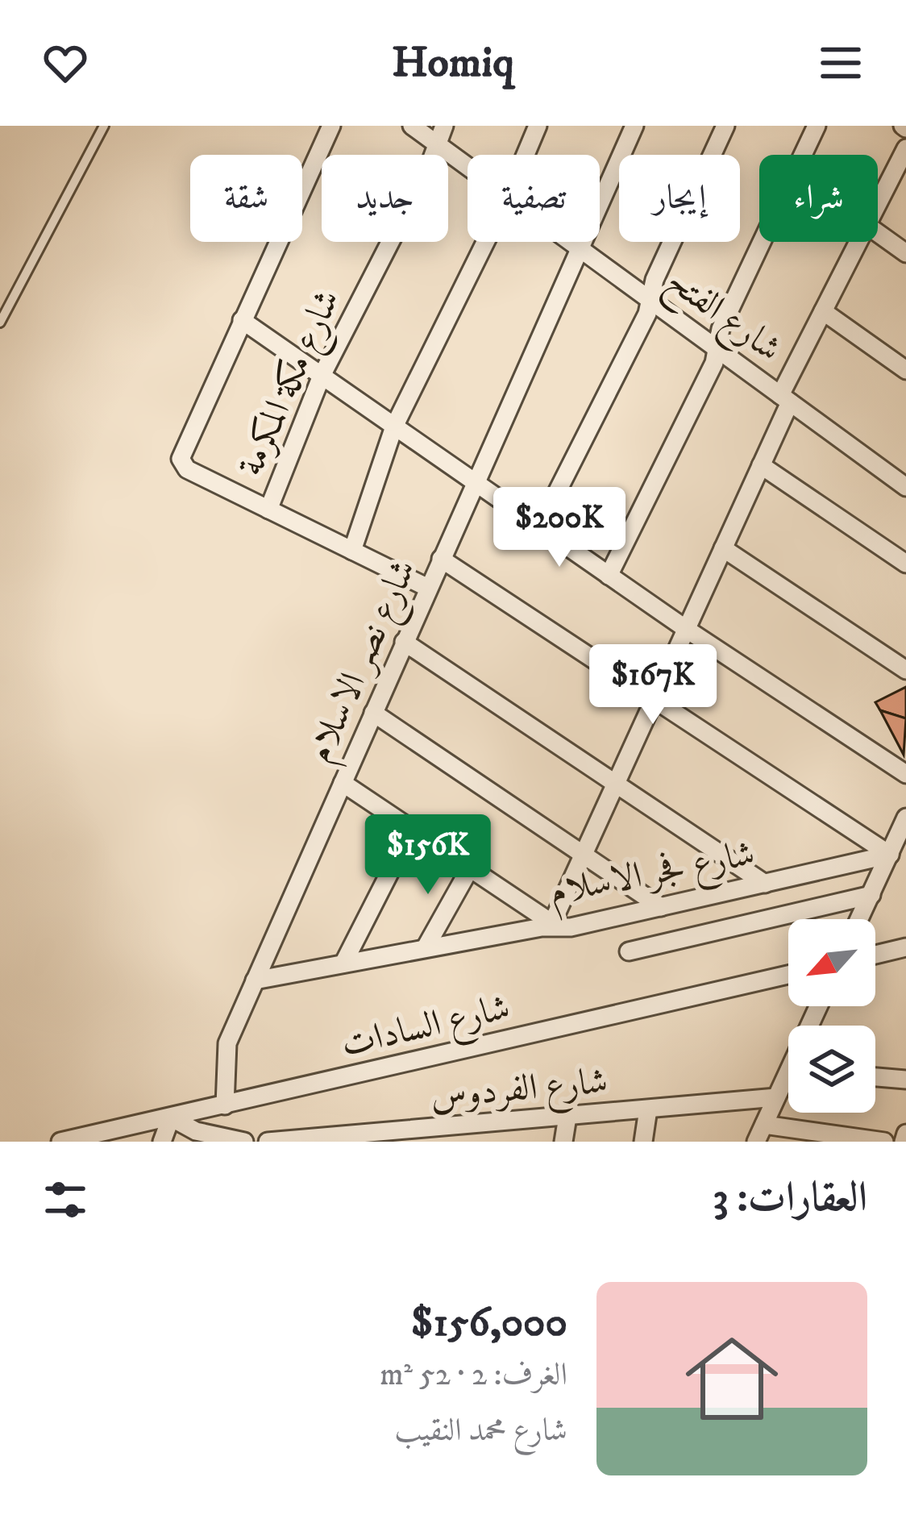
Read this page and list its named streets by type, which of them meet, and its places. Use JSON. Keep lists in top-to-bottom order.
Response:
{
  "streets": {
    "street": [
      "شارع الفتح",
      "شارع مكة المكرمة",
      "شارع نصر الاسلام",
      "شارع فجر الاسلام",
      "شارع السادات",
      "شارع الفردوس"
    ]
  },
  "crossings": [
    ["شارع الفتح", "شارع مكة المكرمة"],
    ["شارع الفتح", "شارع نصر الاسلام"],
    ["شارع نصر الاسلام", "شارع فجر الاسلام"],
    ["شارع نصر الاسلام", "شارع السادات"]
  ],
  "north": "bottom left",
  "page": {
    "header": "Homiq",
    "chip": [
      "شراء",
      "إيجار",
      "تصفية",
      "جديد",
      "شقة"
    ],
    "price": ["$200K", "$167K", "$156K"],
    "heading": "العقارات: 3",
    "list": [
      {
        "name": "$156,000",
        "note": "الغرف: 2 · 52 m² · شارع محمد النقيب"
      }
    ]
  }
}
